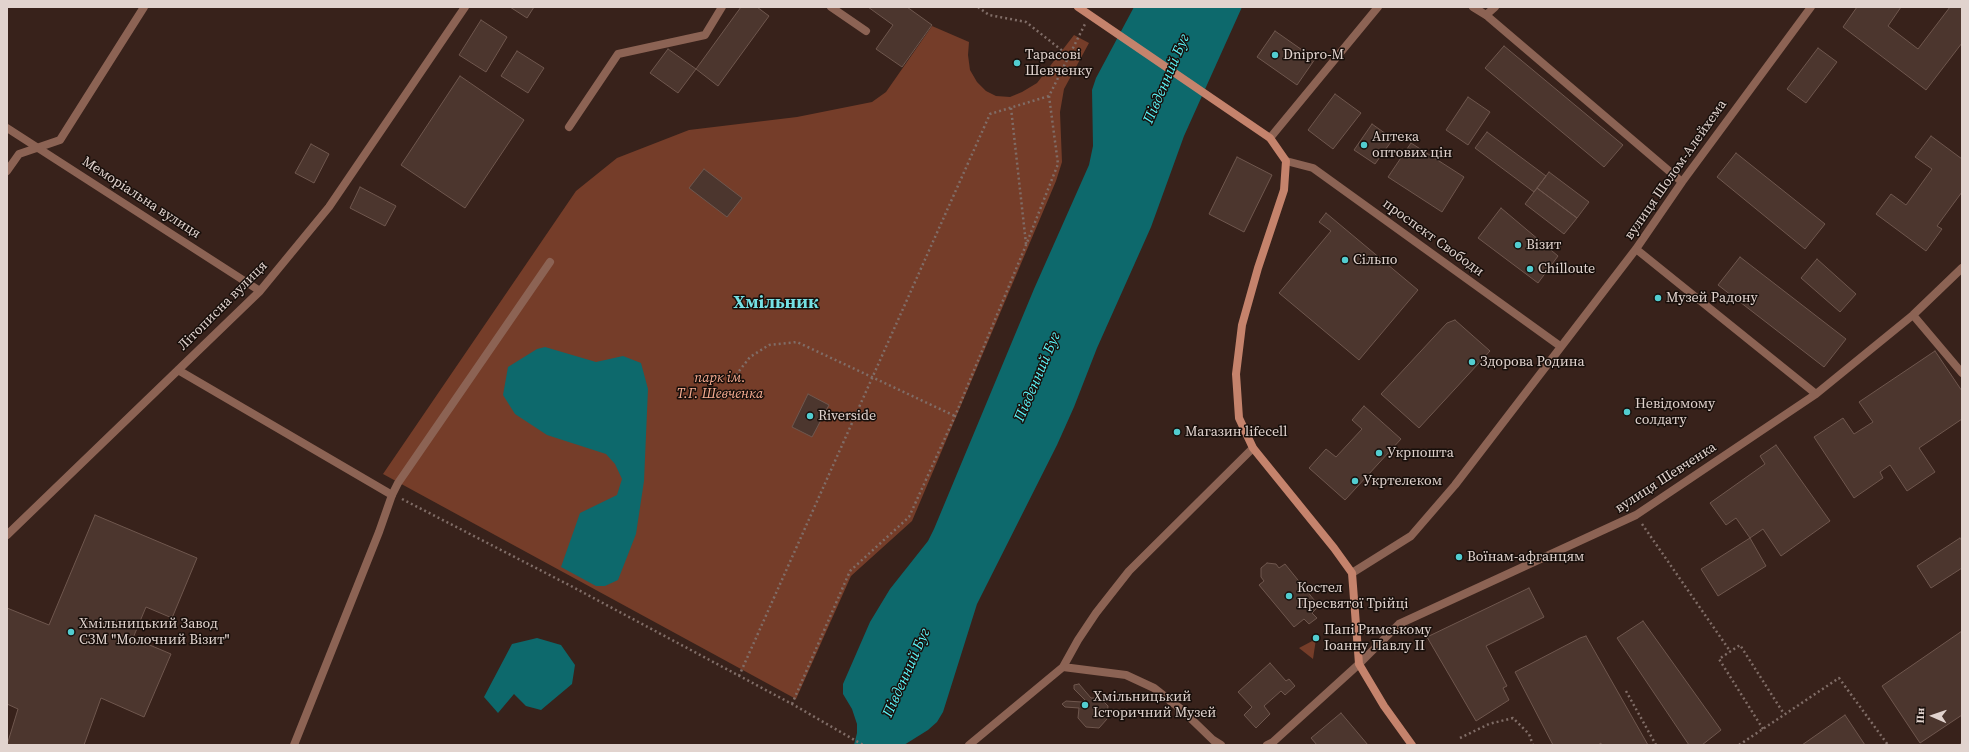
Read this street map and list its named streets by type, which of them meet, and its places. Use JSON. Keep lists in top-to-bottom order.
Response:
{
  "streets": {
    "street": [
      "вулиця Шолом-Алейхема",
      "Меморіальна вулиця",
      "проспект Свободи",
      "Літописна вулиця",
      "вулиця Шевченка"
    ]
  },
  "crossings": [
    ["вулиця Шолом-Алейхема", "проспект Свободи"],
    ["Меморіальна вулиця", "Літописна вулиця"]
  ],
  "districts": ["Хмільник"],
  "water": ["Південний Буг"],
  "parks": ["парк ім. Т.Г. Шевченка"],
  "places": [
    "Dnipro-M",
    "Тарасові Шевченку",
    "Аптека оптових цін",
    "Візит",
    "Сільпо",
    "Chilloute",
    "Музей Радону",
    "Здорова Родина",
    "Невідомому солдату",
    "Riverside",
    "Магазин lifecell",
    "Укрпошта",
    "Укртелеком",
    "Воїнам-афганцям",
    "Костел Пресвятої Трійці",
    "Хмільницький Завод СЗМ \"Молочний Візит\"",
    "Папі Римському Іоанну Павлу ІІ",
    "Хмільницький Історичний Музей"
  ],
  "north": "left"
}
